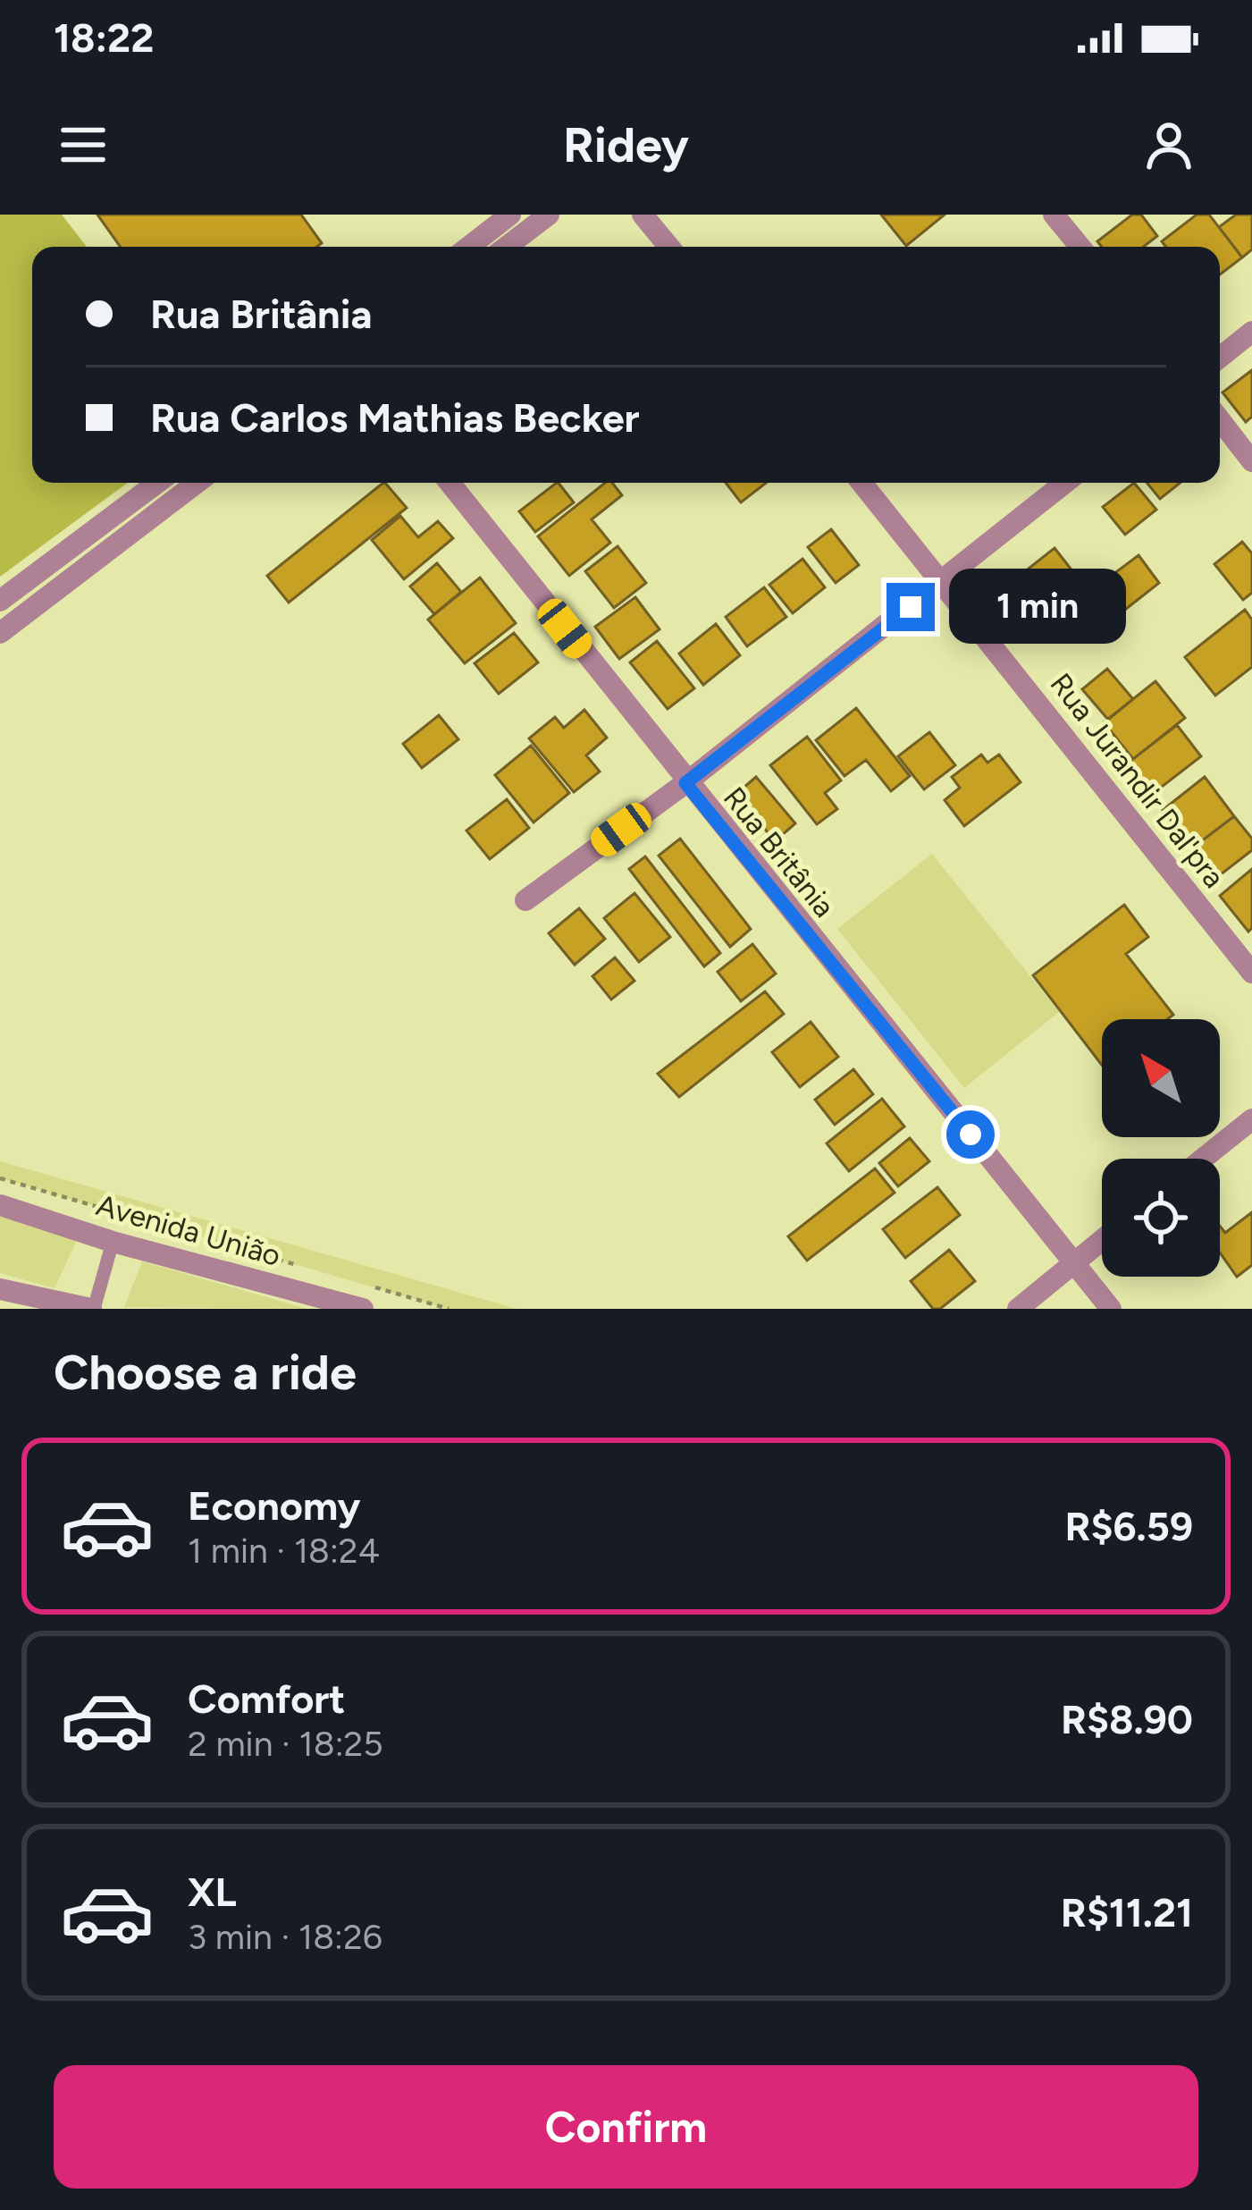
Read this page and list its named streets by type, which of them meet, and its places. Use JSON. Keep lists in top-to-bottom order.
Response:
{
  "streets": {
    "street": ["Rua Jurandir Dal'pra", "Rua Britânia", "Avenida União"]
  },
  "north": "top left",
  "page": {
    "status": "18:22",
    "header": "Ridey",
    "banner": ["Rua Britânia", "Rua Carlos Mathias Becker"],
    "bubble": "1 min",
    "heading": "Choose a ride",
    "list": [
      {
        "name": "Economy",
        "note": "1 min · 18:24",
        "value": "R$6.59"
      },
      {
        "name": "Comfort",
        "note": "2 min · 18:25",
        "value": "R$8.90"
      },
      {
        "name": "XL",
        "note": "3 min · 18:26",
        "value": "R$11.21"
      }
    ],
    "buttons": "Confirm"
  }
}
